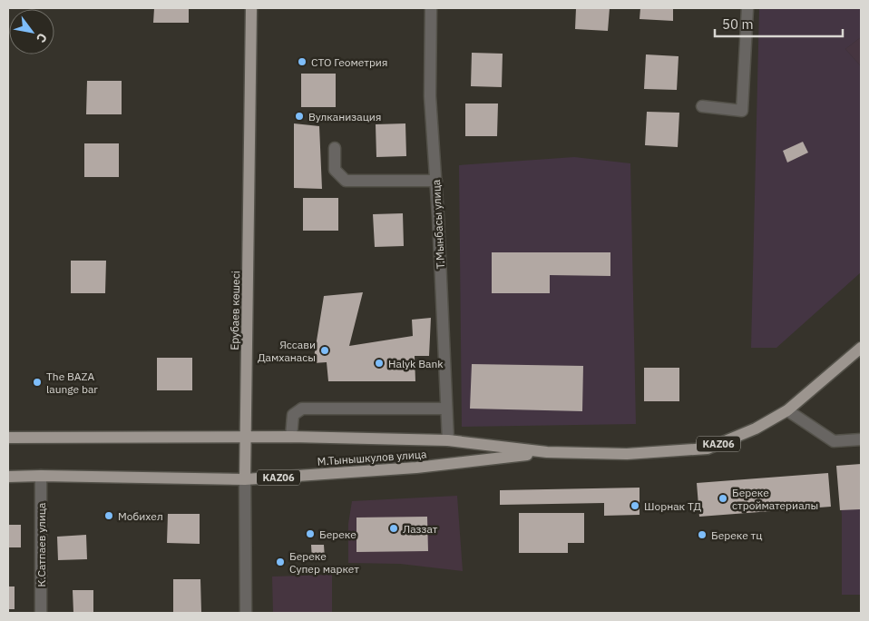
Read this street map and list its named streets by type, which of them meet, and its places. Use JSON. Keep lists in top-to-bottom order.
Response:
{
  "streets": {
    "main road": ["Ерубаев көшесі", "KАZ06", "М.Тынышкулов улица"],
    "street": ["Т.Мынбасы улица", "К.Сатпаев улица"]
  },
  "crossings": [
    ["Т.Мынбасы улица", "М.Тынышкулов улица"],
    ["Ерубаев көшесі", "М.Тынышкулов улица"],
    ["М.Тынышкулов улица", "К.Сатпаев улица"]
  ],
  "places": [
    "СТО Геометрия",
    "Вулканизация",
    "Яссави Дамханасы",
    "Halyk Bank",
    "The BAZA launge bar",
    "Береке стройматериалы",
    "Шорнак ТД",
    "Мобихел",
    "Лаззат",
    "Береке",
    "Береке тц",
    "Береке Супер маркет"
  ],
  "scale_bar": "50 m",
  "north": "bottom right"
}
